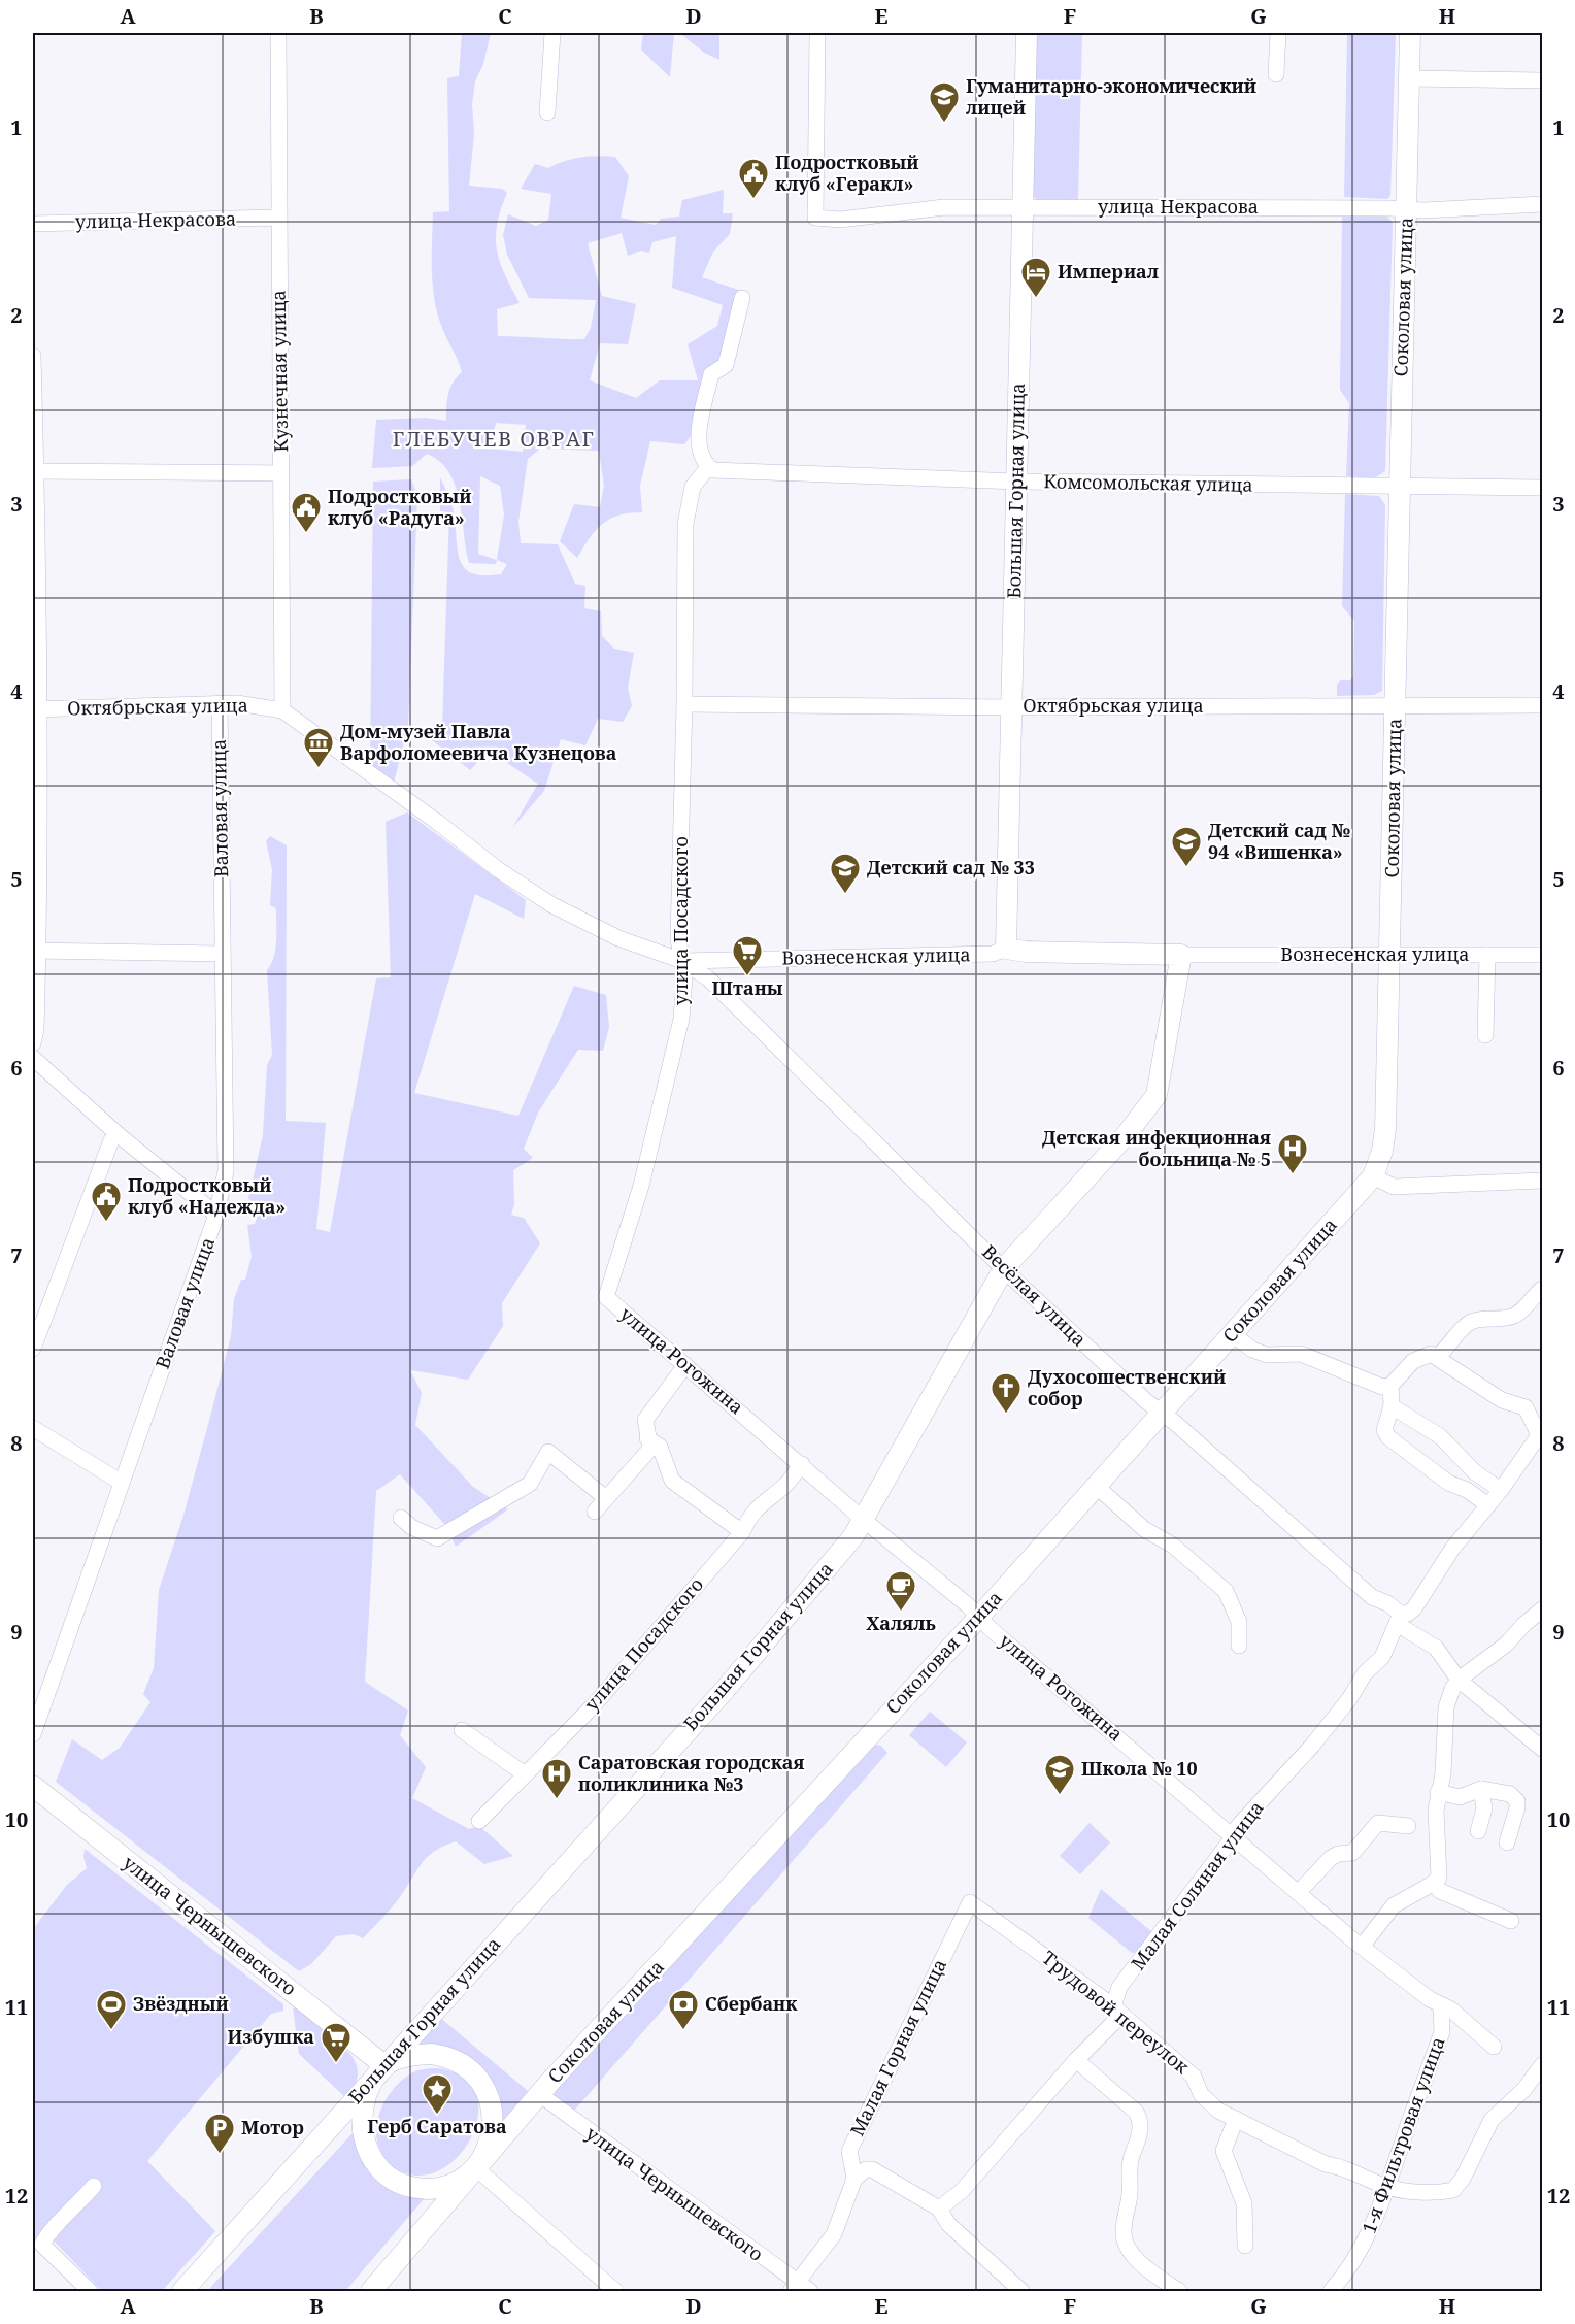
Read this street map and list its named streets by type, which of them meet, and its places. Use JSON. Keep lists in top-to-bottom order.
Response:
{
  "streets": {
    "main road": [
      "Соколовая улица",
      "Большая Горная улица",
      "Вознесенская улица",
      "улица Чернышевского"
    ],
    "street": [
      "улица Некрасова",
      "Кузнечная улица",
      "Комсомольская улица",
      "Октябрьская улица",
      "Валовая улица",
      "улица Посадского",
      "Весёлая улица",
      "улица Рогожина",
      "Малая Соляная улица",
      "Трудовой переулок",
      "Малая Горная улица",
      "1-я Фильтровая улица"
    ]
  },
  "crossings": [
    ["улица Некрасова", "Соколовая улица"],
    ["улица Некрасова", "Кузнечная улица"],
    ["улица Некрасова", "Большая Горная улица"],
    ["Соколовая улица", "Комсомольская улица"],
    ["Соколовая улица", "Большая Горная улица"],
    ["Соколовая улица", "Октябрьская улица"],
    ["Соколовая улица", "Вознесенская улица"],
    ["Соколовая улица", "Весёлая улица"],
    ["Соколовая улица", "улица Рогожина"],
    ["Соколовая улица", "улица Чернышевского"],
    ["Кузнечная улица", "Октябрьская улица"],
    ["Кузнечная улица", "Вознесенская улица"],
    ["Комсомольская улица", "Большая Горная улица"],
    ["Комсомольская улица", "улица Посадского"],
    ["Большая Горная улица", "Октябрьская улица"],
    ["Большая Горная улица", "Вознесенская улица"],
    ["Большая Горная улица", "Весёлая улица"],
    ["Большая Горная улица", "улица Рогожина"],
    ["Большая Горная улица", "улица Чернышевского"],
    ["Октябрьская улица", "Валовая улица"],
    ["Октябрьская улица", "улица Посадского"],
    ["Октябрьская улица", "Вознесенская улица"],
    ["улица Посадского", "Вознесенская улица"],
    ["улица Посадского", "Весёлая улица"],
    ["улица Посадского", "улица Рогожина"],
    ["Вознесенская улица", "Весёлая улица"],
    ["Весёлая улица", "Малая Соляная улица"],
    ["улица Рогожина", "Малая Соляная улица"],
    ["улица Рогожина", "1-я Фильтровая улица"],
    ["Малая Соляная улица", "Трудовой переулок"],
    ["улица Чернышевского", "Малая Горная улица"],
    ["Трудовой переулок", "Малая Горная улица"],
    ["Трудовой переулок", "1-я Фильтровая улица"]
  ],
  "districts": ["ГЛЕБУЧЕВ ОВРАГ"],
  "places": {
    "school or university": [
      "Гуманитарно-экономический лицей",
      "Детский сад № 94 «Вишенка»",
      "Детский сад № 33",
      "Школа № 10"
    ],
    "public building": ["Подростковый клуб «Геракл»", "Подростковый клуб «Радуга»", "Подростковый клуб «Надежда»"],
    "hotel": ["Империал"],
    "museum": ["Дом-музей Павла Варфоломеевича Кузнецова"],
    "supermarket": ["Штаны", "Избушка"],
    "hospital": ["Детская инфекционная больница № 5", "Саратовская городская поликлиника №3"],
    "church": ["Духосошественский собор"],
    "cafe": ["Халяль"],
    "sports": ["Звёздный"],
    "bank": ["Сбербанк"],
    "place": ["Герб Саратова"],
    "parking": ["Мотор"]
  },
  "grid": {
    "columns": [
      "A",
      "B",
      "C",
      "D",
      "E",
      "F",
      "G",
      "H"
    ],
    "rows": [
      "1",
      "2",
      "3",
      "4",
      "5",
      "6",
      "7",
      "8",
      "9",
      "10",
      "11",
      "12"
    ]
  }
}
